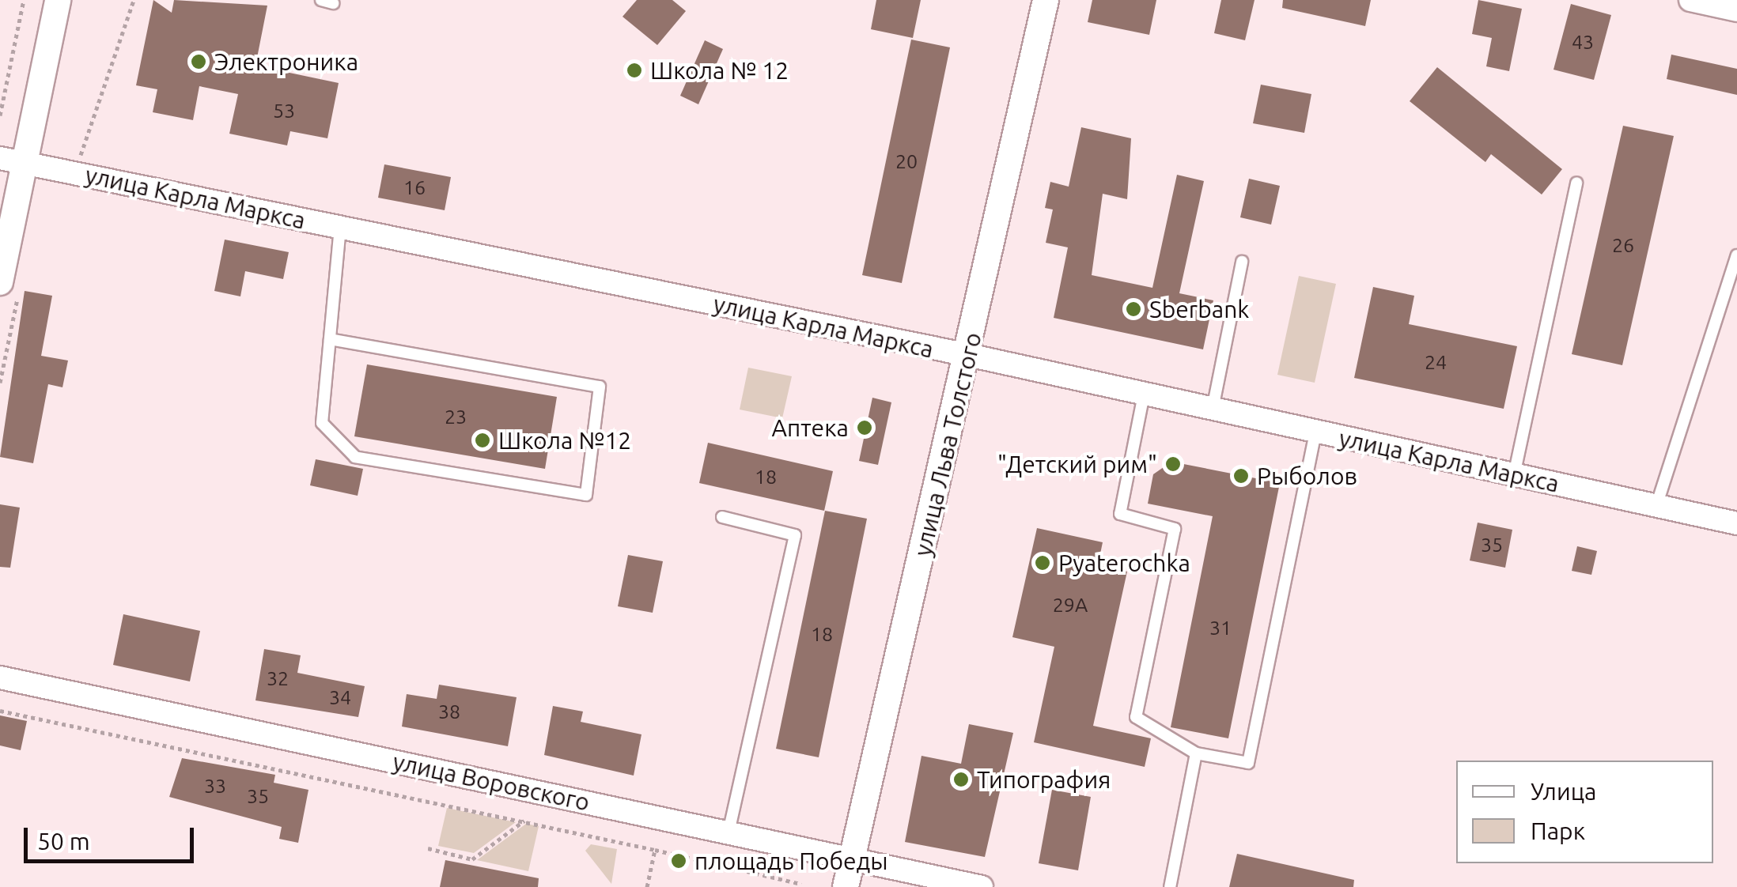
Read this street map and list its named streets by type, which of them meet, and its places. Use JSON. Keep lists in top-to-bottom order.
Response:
{
  "streets": {
    "street": ["улица Карла Маркса", "улица Льва Толстого", "улица Воровского"]
  },
  "crossings": [
    ["улица Карла Маркса", "улица Льва Толстого"],
    ["улица Льва Толстого", "улица Воровского"]
  ],
  "places": [
    "Электроника",
    "Школа № 12",
    "Sberbank",
    "Аптека",
    "Школа №12",
    "\"Детский рим\"",
    "Рыболов",
    "Pyaterochka",
    "Типография",
    "площадь Победы"
  ],
  "house_numbers": [
    "43",
    "53",
    "20",
    "16",
    "26",
    "24",
    "23",
    "18",
    "35",
    "29А",
    "31",
    "18",
    "32",
    "34",
    "38",
    "33",
    "35"
  ],
  "legend": ["Улица", "Парк"],
  "scale_bar": "50 m"
}
